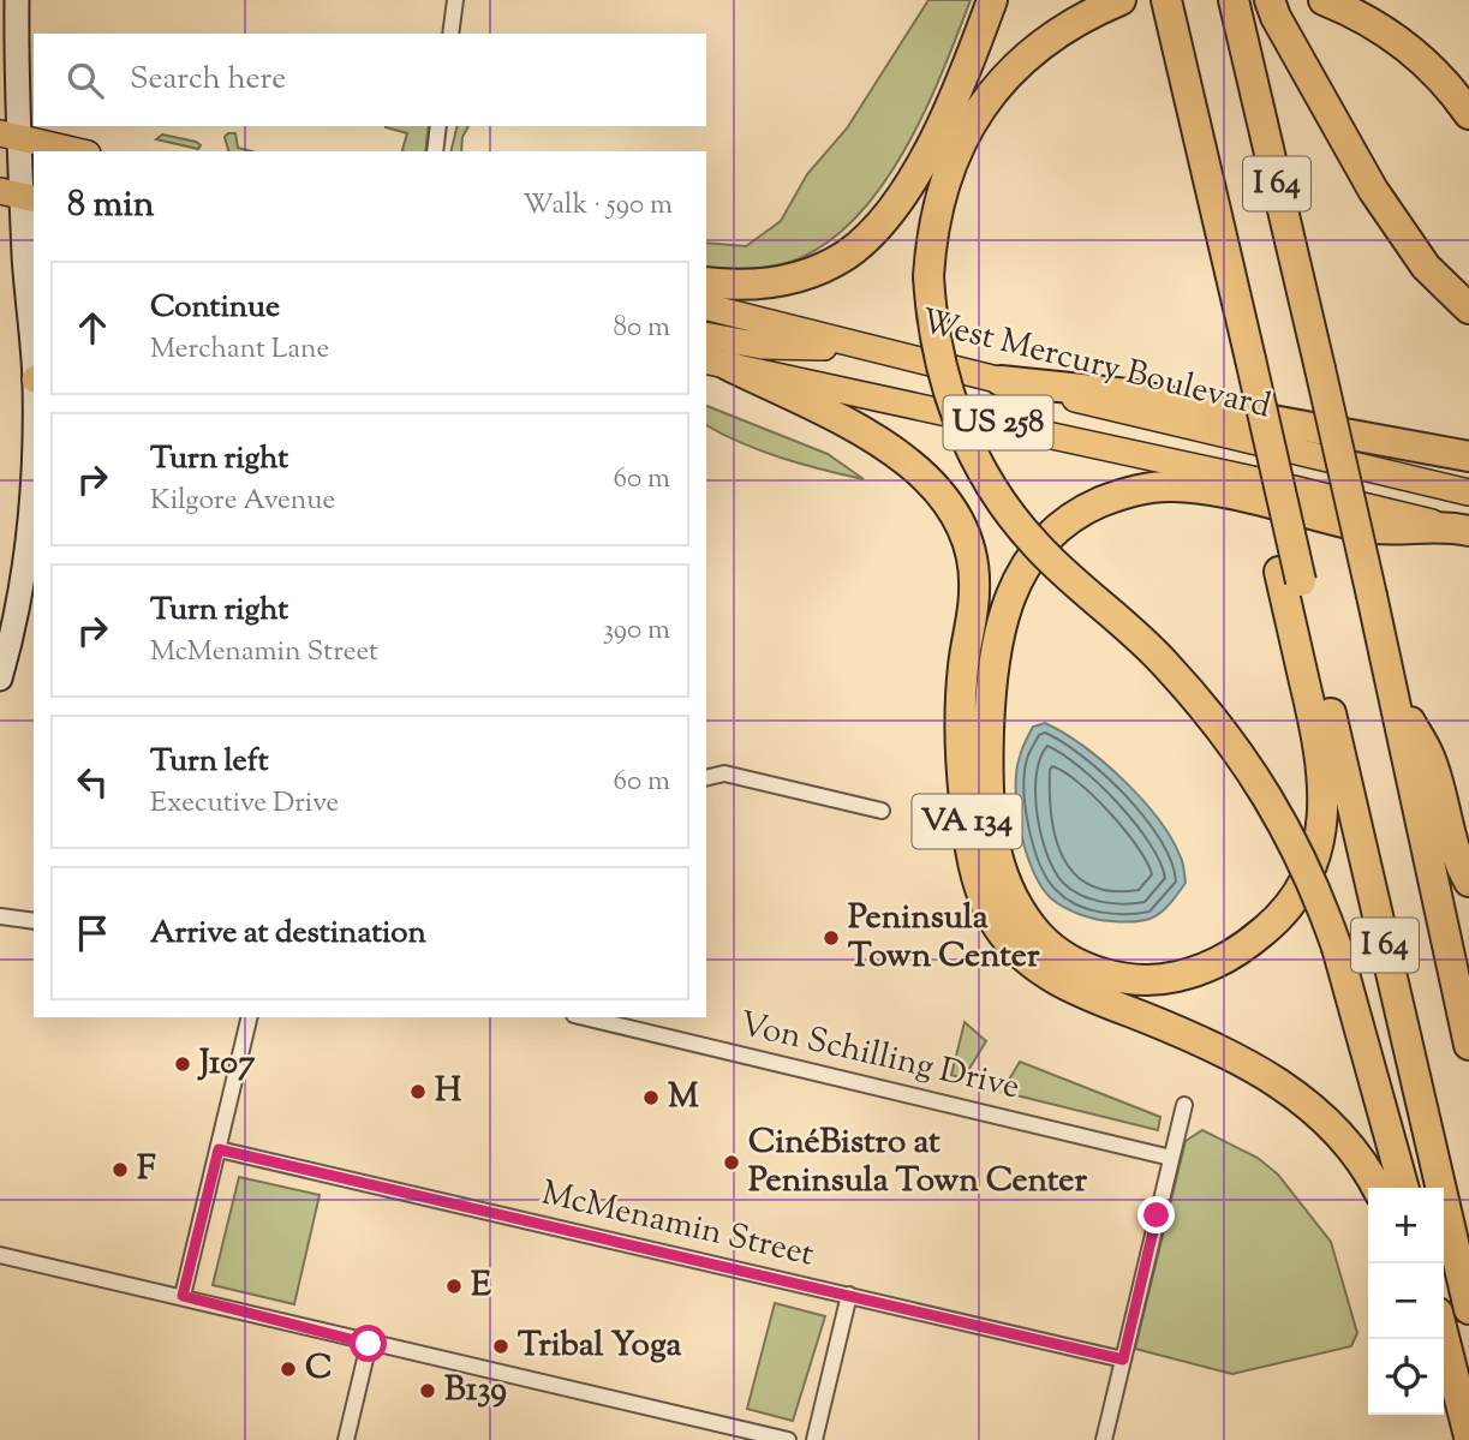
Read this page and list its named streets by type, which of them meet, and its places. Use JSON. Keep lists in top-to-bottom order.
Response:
{
  "streets": {
    "highway": ["I 64", "VA 134"],
    "main road": ["West Mercury Boulevard", "US 258"],
    "street": ["Von Schilling Drive", "McMenamin Street"]
  },
  "crossings": [
    ["US 258", "VA 134"]
  ],
  "places": [
    "Peninsula Town Center",
    "J107",
    "H",
    "M",
    "CinéBistro at Peninsula Town Center",
    "F",
    "E",
    "Tribal Yoga",
    "C",
    "B139"
  ],
  "page": {
    "search": "Search here",
    "heading": ["8 min", "Walk · 590 m"],
    "list": [
      ["Continue", "Merchant Lane", "80 m"],
      ["Turn right", "Kilgore Avenue", "60 m"],
      ["Turn right", "McMenamin Street", "390 m"],
      ["Turn left", "Executive Drive", "60 m"],
      "Arrive at destination"
    ],
    "map_buttons": ["+", "−"]
  }
}
